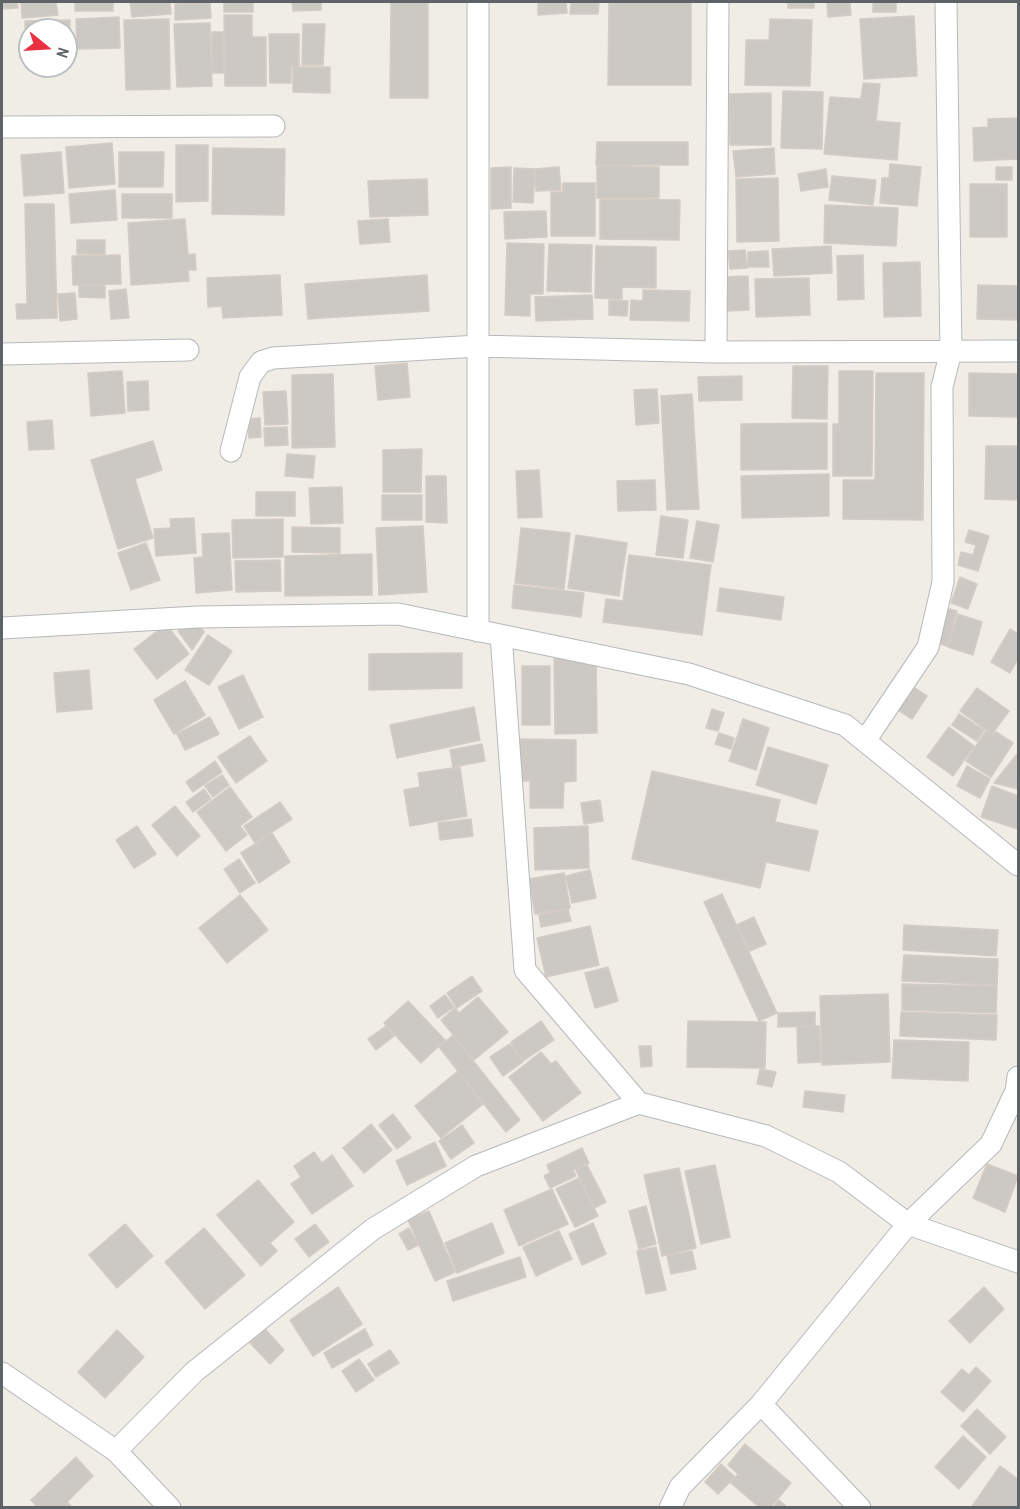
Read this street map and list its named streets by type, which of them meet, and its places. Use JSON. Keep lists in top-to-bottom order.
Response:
{
  "north": "right"
}
